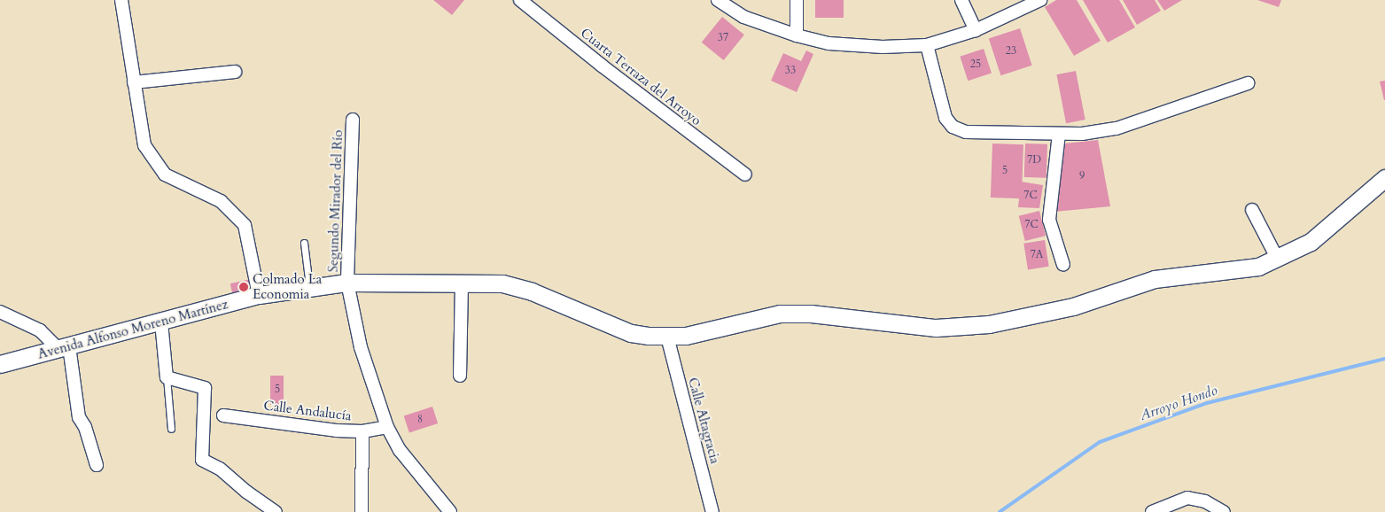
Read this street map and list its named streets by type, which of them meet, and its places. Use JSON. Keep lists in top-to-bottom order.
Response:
{
  "streets": {
    "main road": ["Avenida Alfonso Moreno Martínez"],
    "street": [
      "Cuarta Terraza del Arroyo",
      "Segundo Mirador del Río",
      "Calle Andalucía",
      "Calle Altagracia"
    ]
  },
  "crossings": [
    ["Segundo Mirador del Río", "Avenida Alfonso Moreno Martínez"],
    ["Segundo Mirador del Río", "Calle Andalucía"],
    ["Avenida Alfonso Moreno Martínez", "Calle Altagracia"]
  ],
  "water": ["Arroyo Hondo"],
  "places": ["Colmado La Economia"],
  "house_numbers": [
    "37",
    "23",
    "25",
    "33",
    "7D",
    "5",
    "9",
    "7C",
    "7C",
    "7A",
    "5",
    "8"
  ]
}
